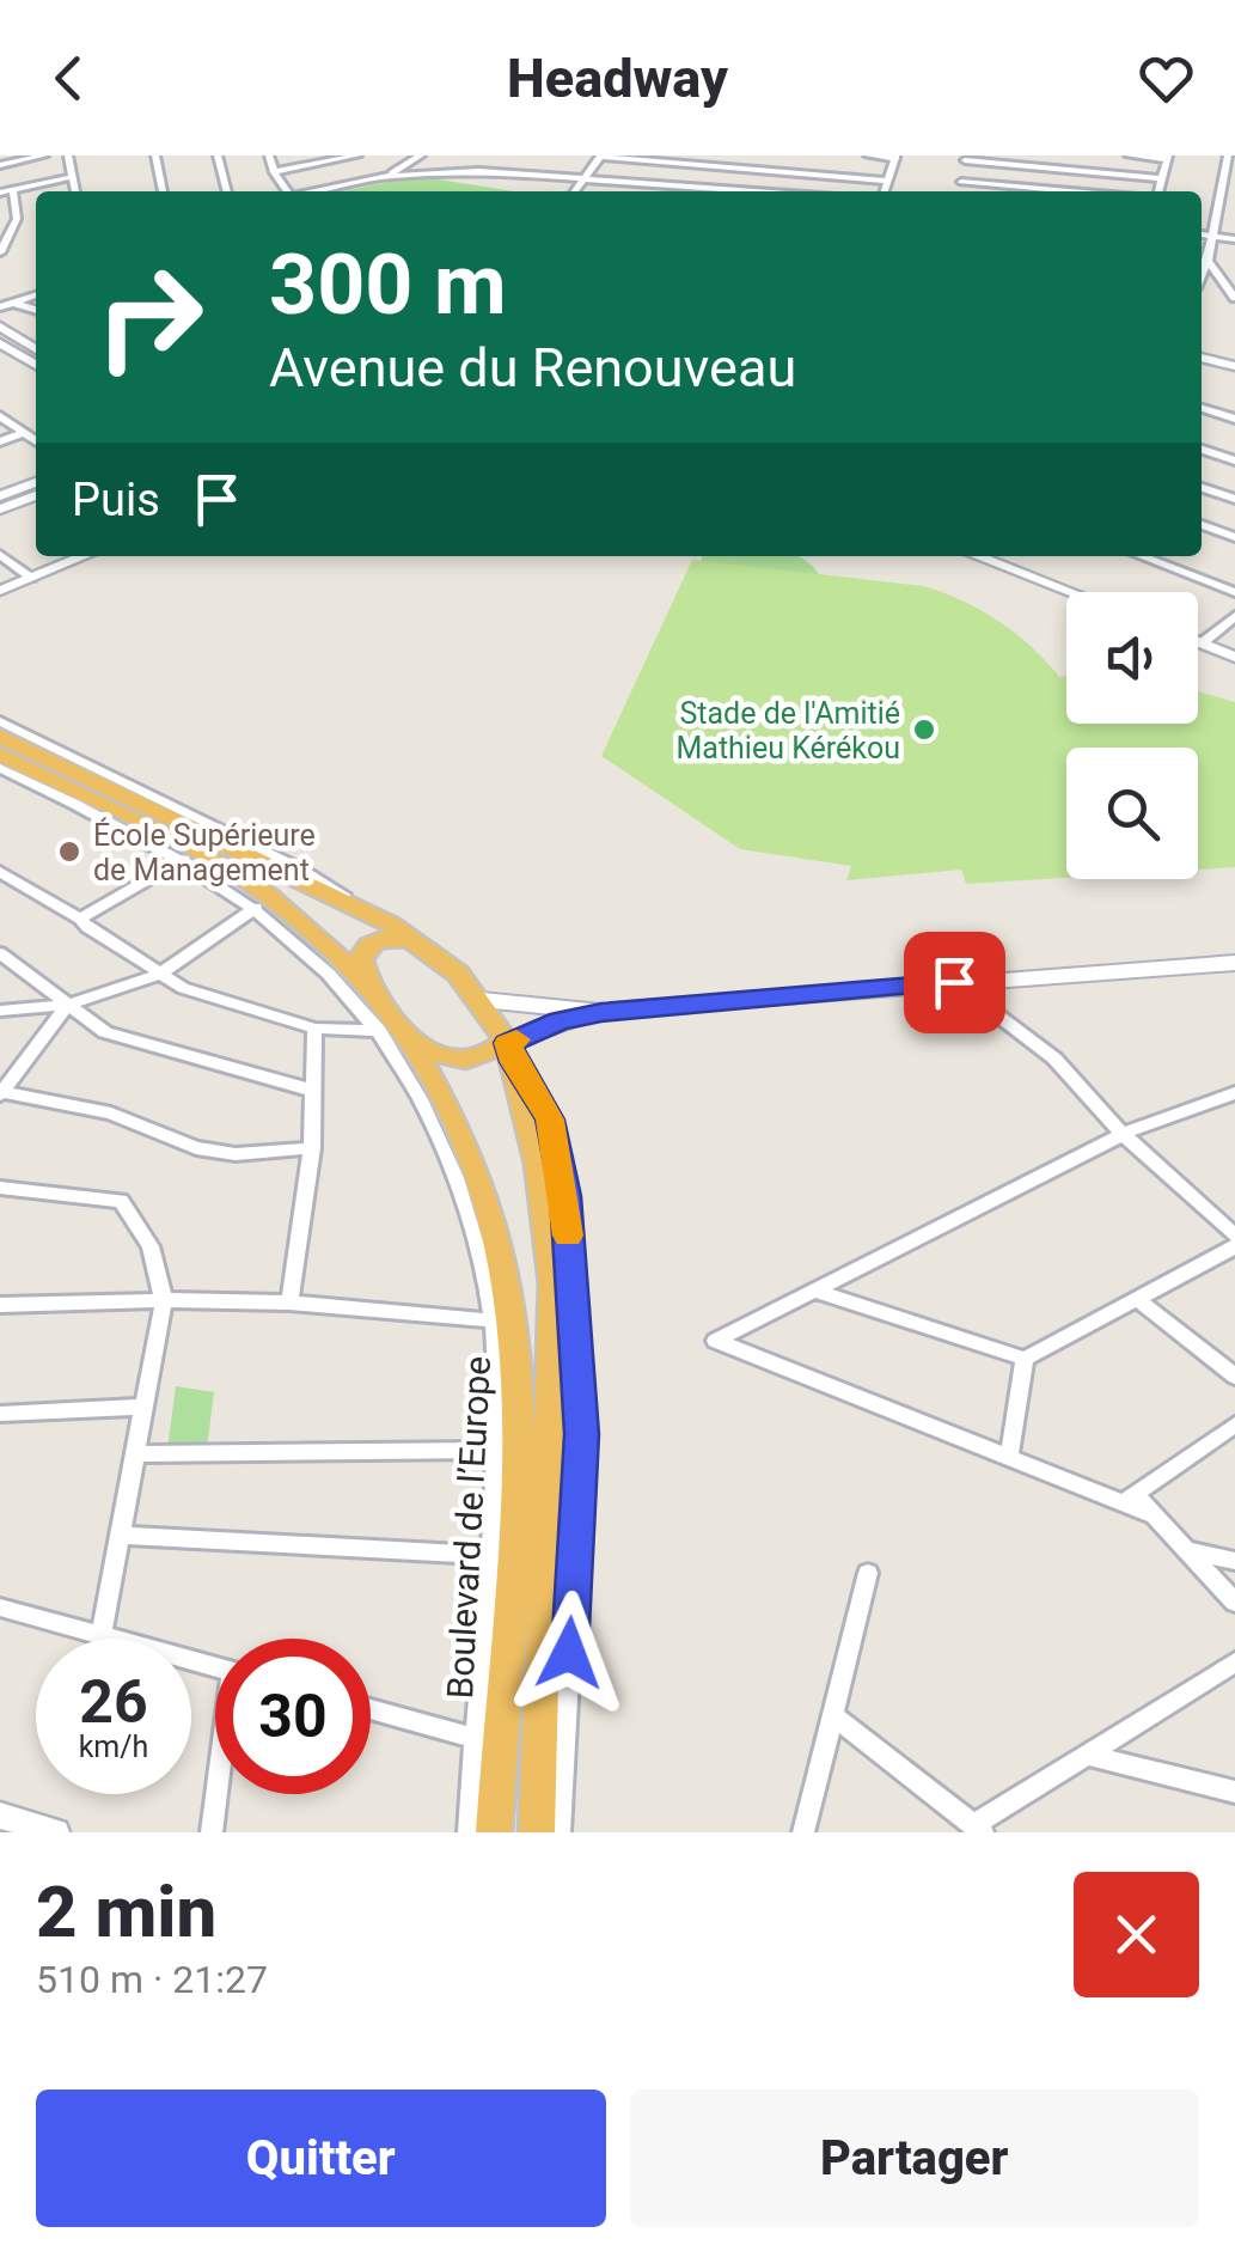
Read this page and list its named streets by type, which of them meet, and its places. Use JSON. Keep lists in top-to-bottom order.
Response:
{
  "streets": {
    "highway": ["Boulevard de l’Europe"]
  },
  "places": ["Stade de l'Amitié Mathieu Kérékou", "École Supérieure de Management"],
  "page": {
    "header": "Headway",
    "turn": ["300 m", "Avenue du Renouveau"],
    "then": "Puis",
    "speed": "26 km/h",
    "limit": "30",
    "heading": ["2 min", "510 m · 21:27"],
    "buttons": ["Quitter", "Partager"]
  }
}
